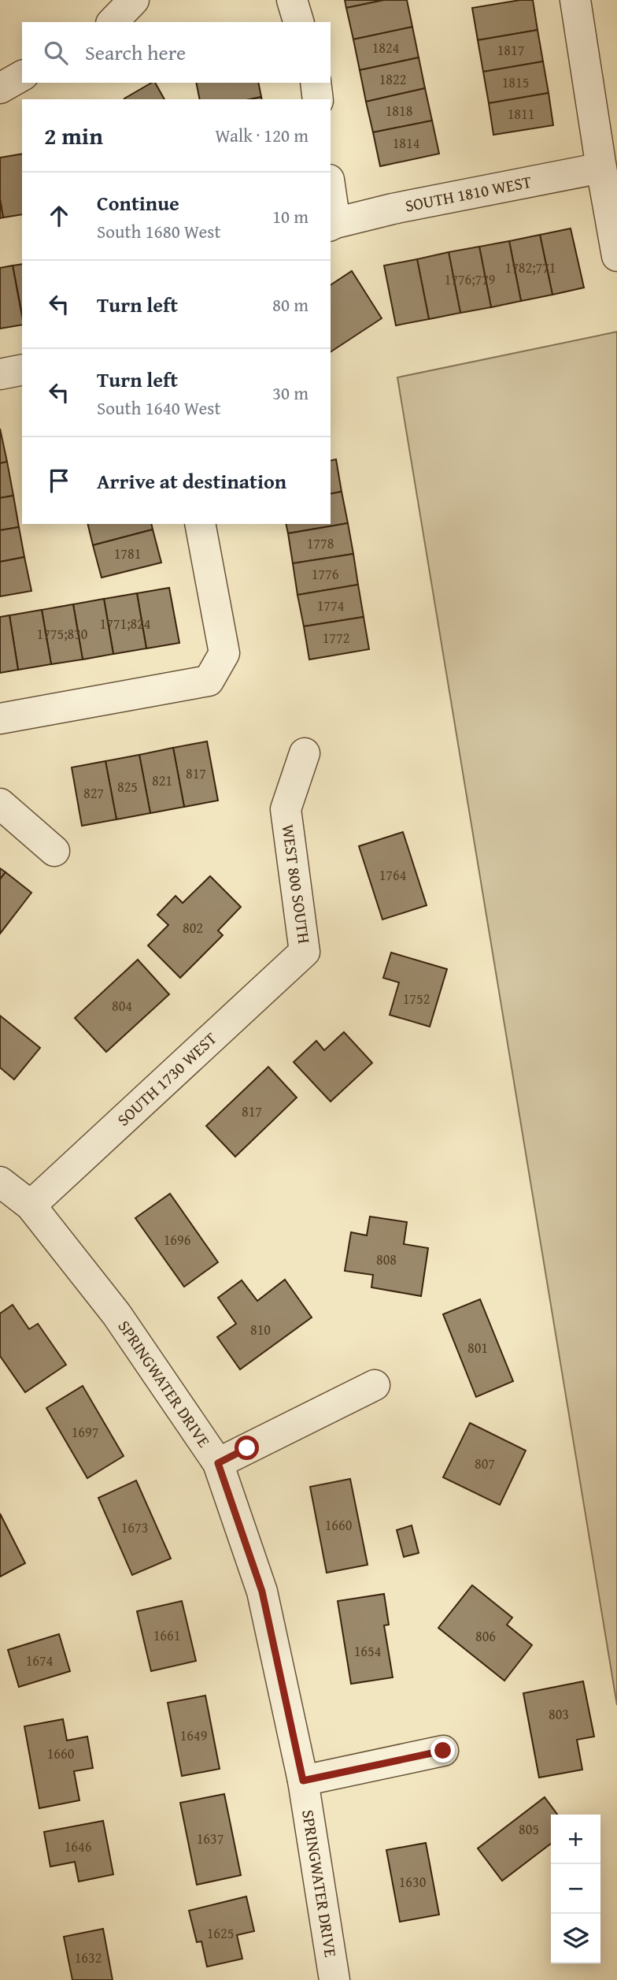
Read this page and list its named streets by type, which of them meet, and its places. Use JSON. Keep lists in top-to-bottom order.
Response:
{
  "streets": {
    "street": [
      "SOUTH 1810 WEST",
      "WEST 800 SOUTH",
      "SOUTH 1730 WEST",
      "SPRINGWATER DRIVE"
    ]
  },
  "crossings": [
    ["WEST 800 SOUTH", "SOUTH 1730 WEST"],
    ["SOUTH 1730 WEST", "SPRINGWATER DRIVE"]
  ],
  "house_numbers": [
    "1824",
    "1817",
    "1822",
    "1815",
    "1818",
    "1811",
    "1814",
    "1782;771",
    "1776;779",
    "1778",
    "1781",
    "1776",
    "1774",
    "1771;824",
    "1775;830",
    "1772",
    "817",
    "821",
    "825",
    "827",
    "1764",
    "802",
    "1752",
    "804",
    "817",
    "1696",
    "808",
    "810",
    "801",
    "1697",
    "807",
    "1660",
    "1673",
    "1661",
    "806",
    "1654",
    "1674",
    "803",
    "1649",
    "1660",
    "805",
    "1637",
    "1646",
    "1630",
    "1625",
    "1632"
  ],
  "page": {
    "search": "Search here",
    "heading": ["2 min", "Walk · 120 m"],
    "list": [
      ["Continue", "South 1680 West", "10 m"],
      ["Turn left", "80 m"],
      ["Turn left", "South 1640 West", "30 m"],
      "Arrive at destination"
    ],
    "map_buttons": ["+", "−"]
  }
}
